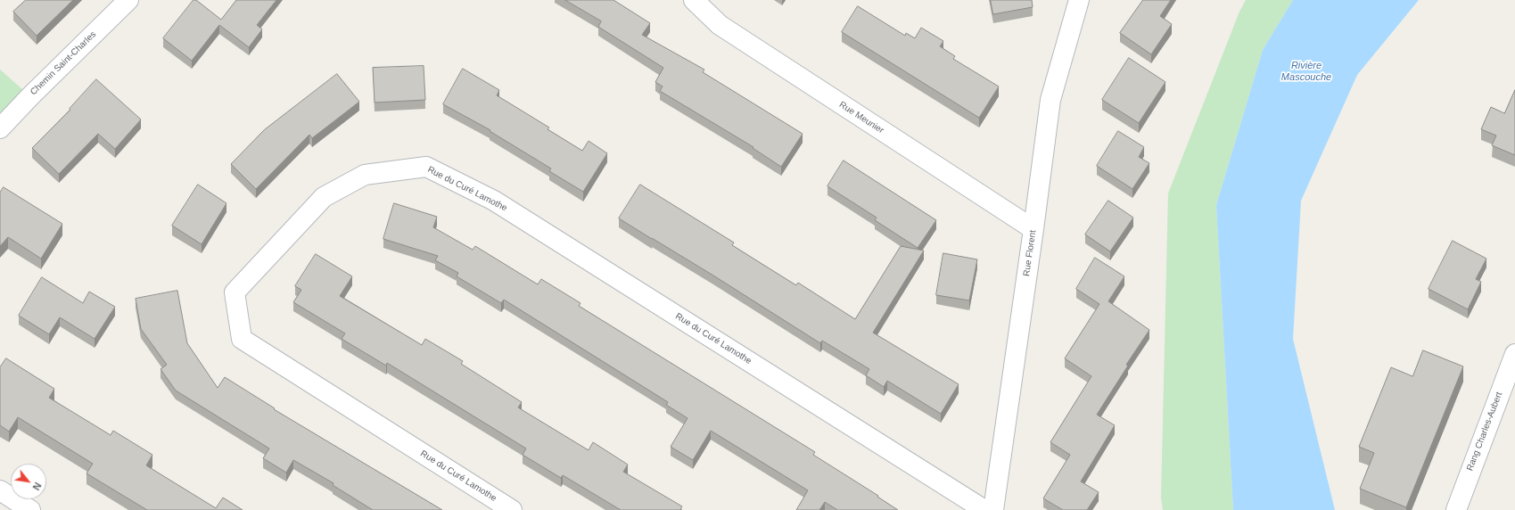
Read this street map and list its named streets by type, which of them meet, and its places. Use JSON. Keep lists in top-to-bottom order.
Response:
{
  "streets": {
    "street": [
      "Chemin Saint-Charles",
      "Rue Meunier",
      "Rue du Curé Lamothe",
      "Rue Florent",
      "Rang Charles-Aubert"
    ]
  },
  "crossings": [
    ["Rue Meunier", "Rue Florent"]
  ],
  "water": ["Rivière Mascouche"],
  "north": "bottom right"
}
